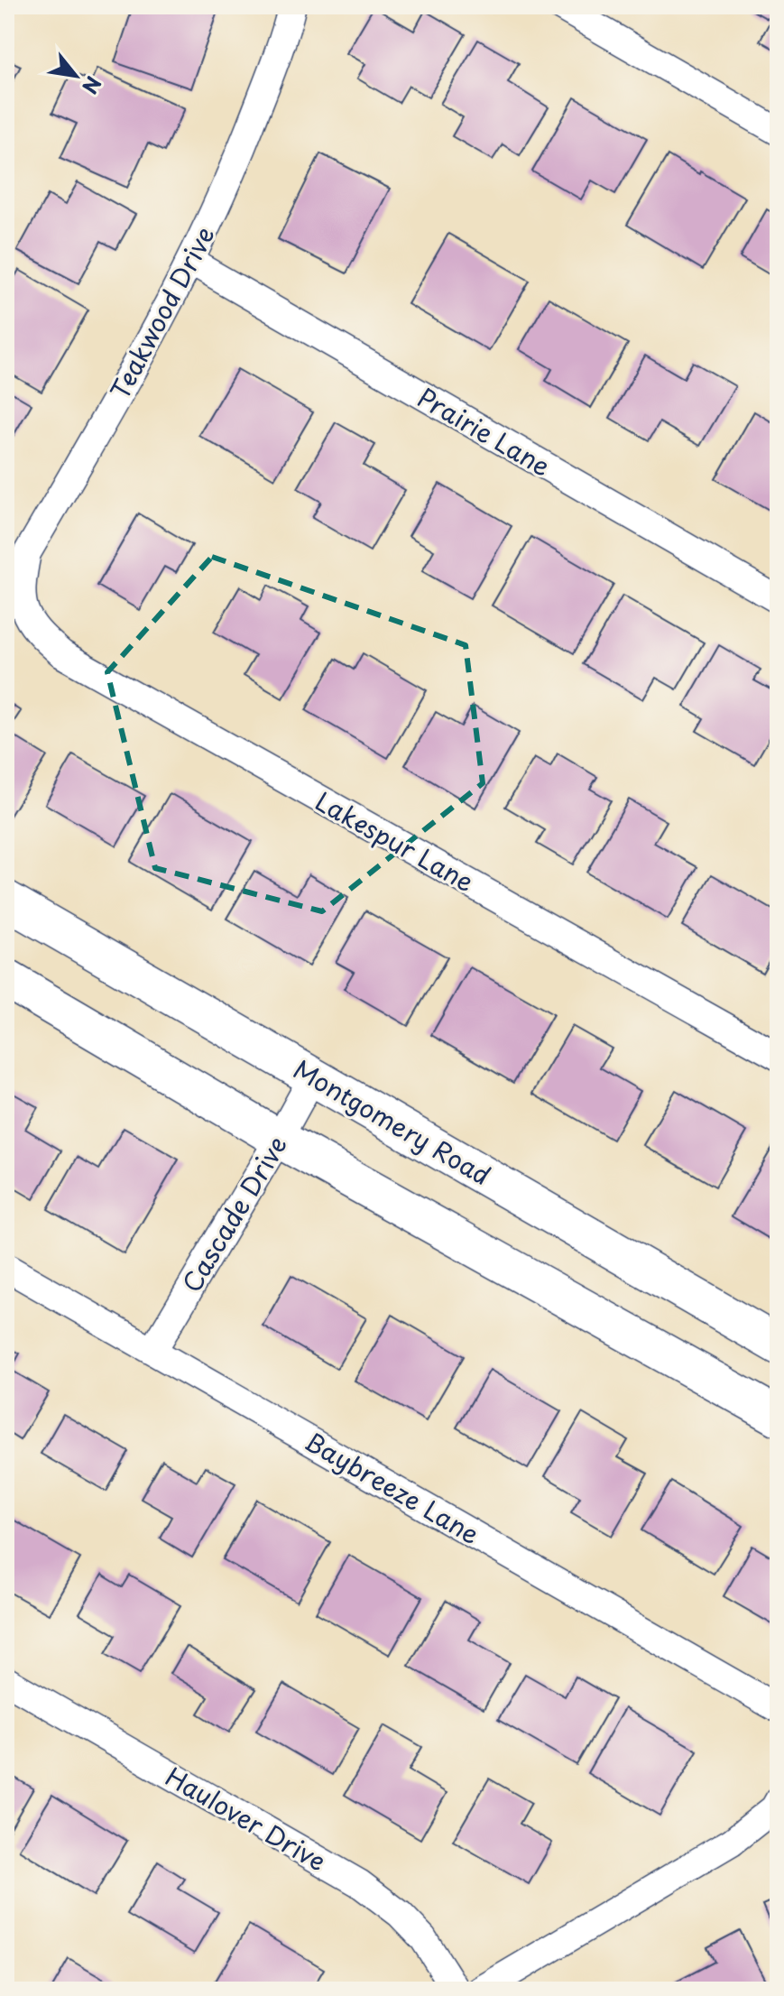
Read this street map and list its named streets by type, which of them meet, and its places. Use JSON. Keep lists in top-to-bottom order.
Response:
{
  "streets": {
    "main road": ["Montgomery Road"],
    "street": [
      "Teakwood Drive",
      "Prairie Lane",
      "Lakespur Lane",
      "Cascade Drive",
      "Baybreeze Lane",
      "Haulover Drive"
    ]
  },
  "crossings": [
    ["Teakwood Drive", "Prairie Lane"],
    ["Teakwood Drive", "Lakespur Lane"],
    ["Montgomery Road", "Cascade Drive"],
    ["Cascade Drive", "Baybreeze Lane"]
  ],
  "north": "bottom right"
}
